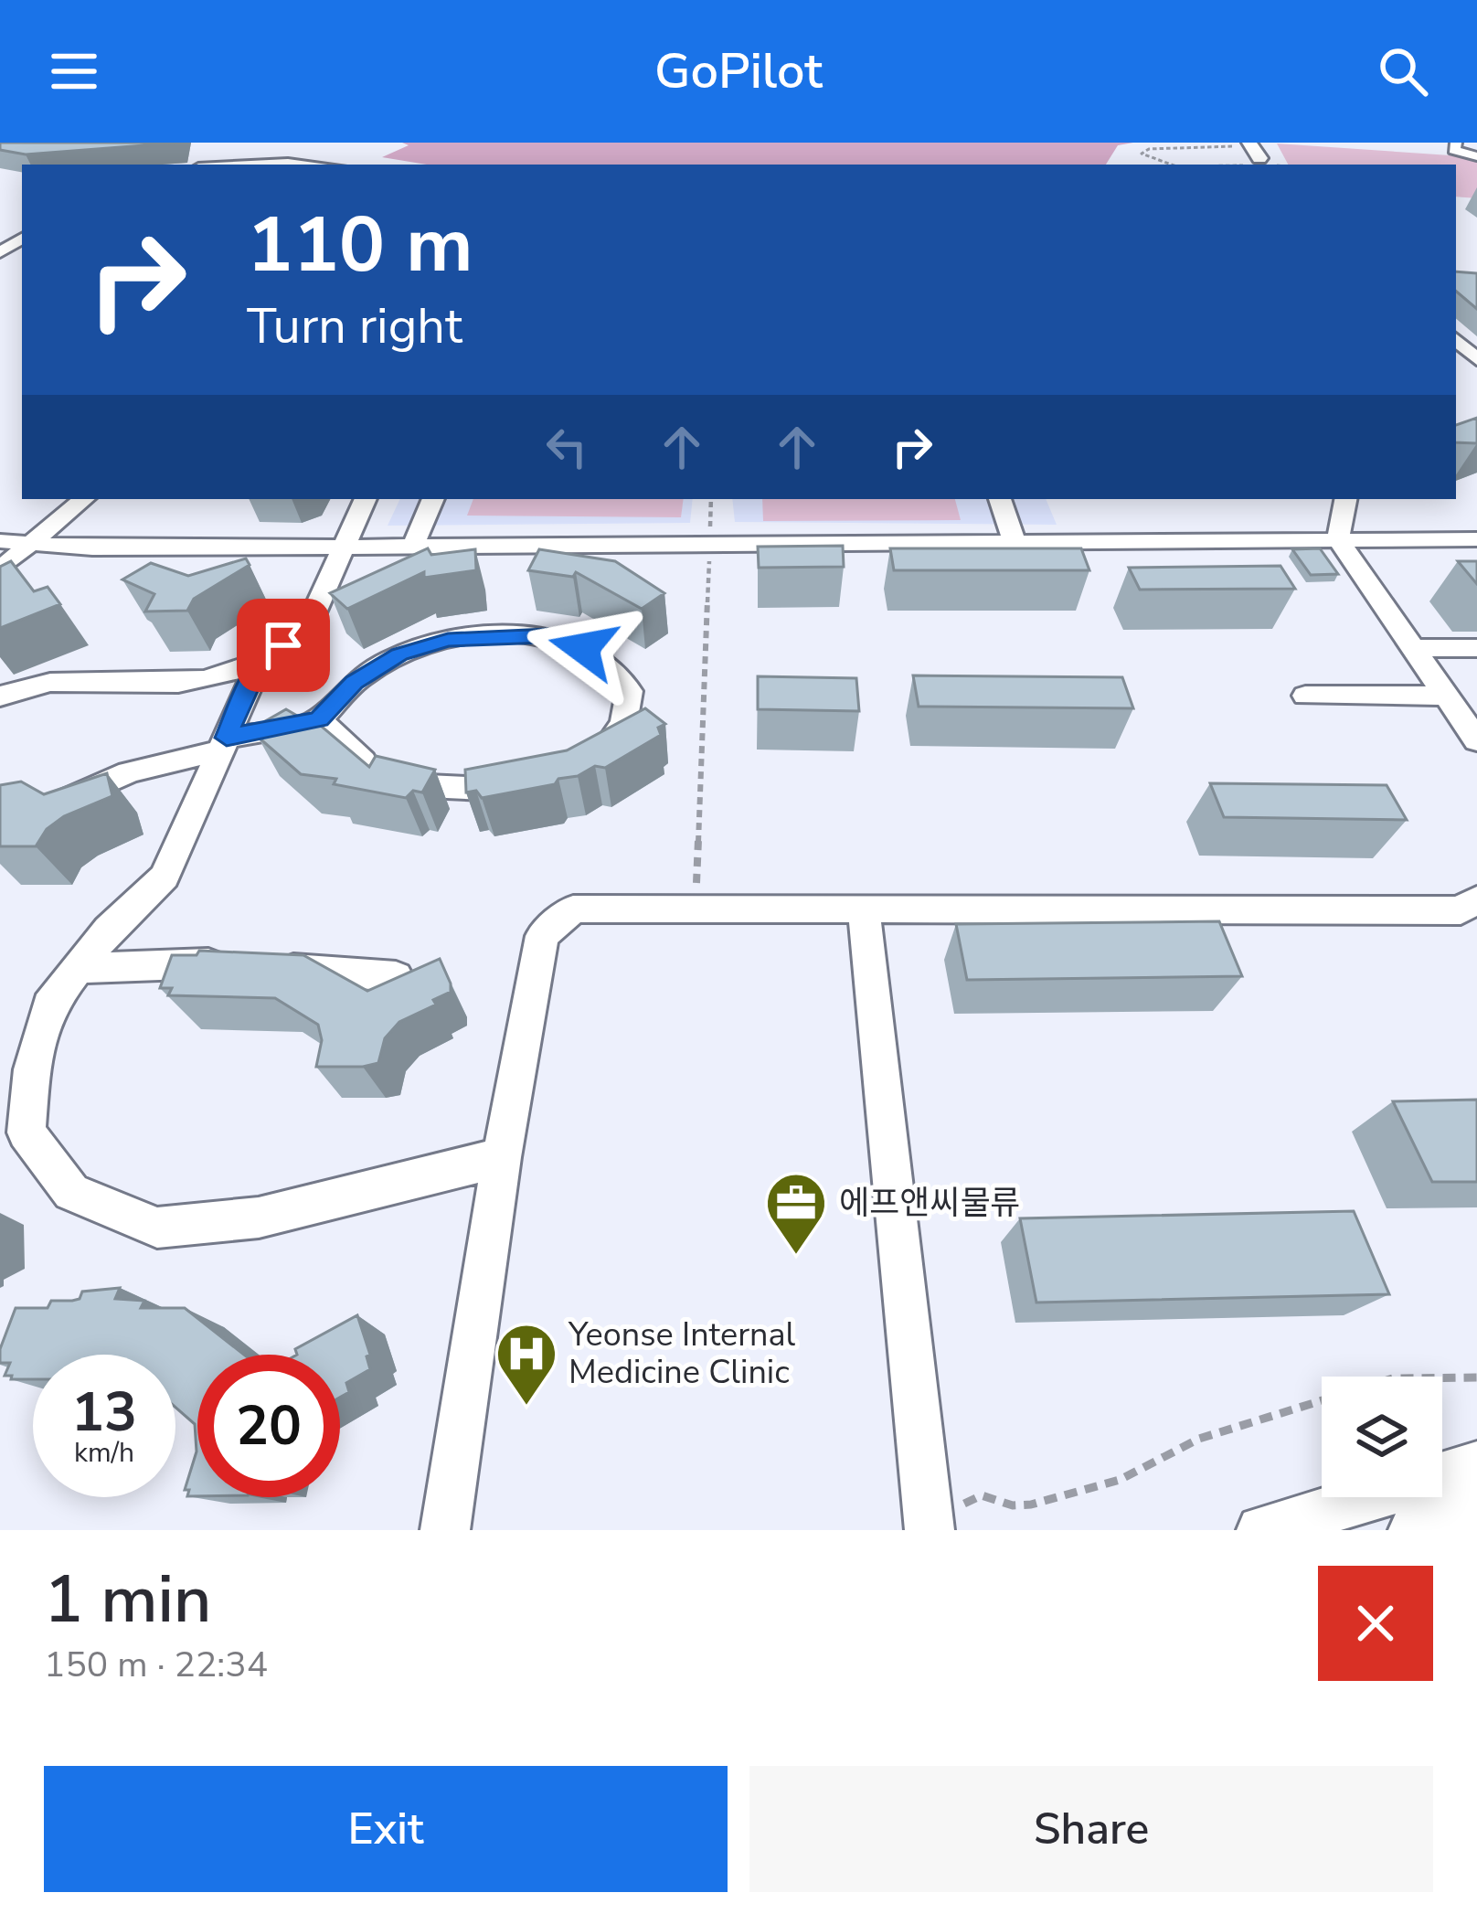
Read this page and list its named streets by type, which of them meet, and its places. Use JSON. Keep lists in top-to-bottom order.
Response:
{
  "places": {
    "office": ["에프앤씨물류"],
    "hospital": ["Yeonse Internal Medicine Clinic"]
  },
  "page": {
    "header": "GoPilot",
    "turn": ["110 m", "Turn right"],
    "speed": "13 km/h",
    "limit": "20",
    "heading": ["1 min", "150 m · 22:34"],
    "buttons": ["Exit", "Share"]
  }
}
